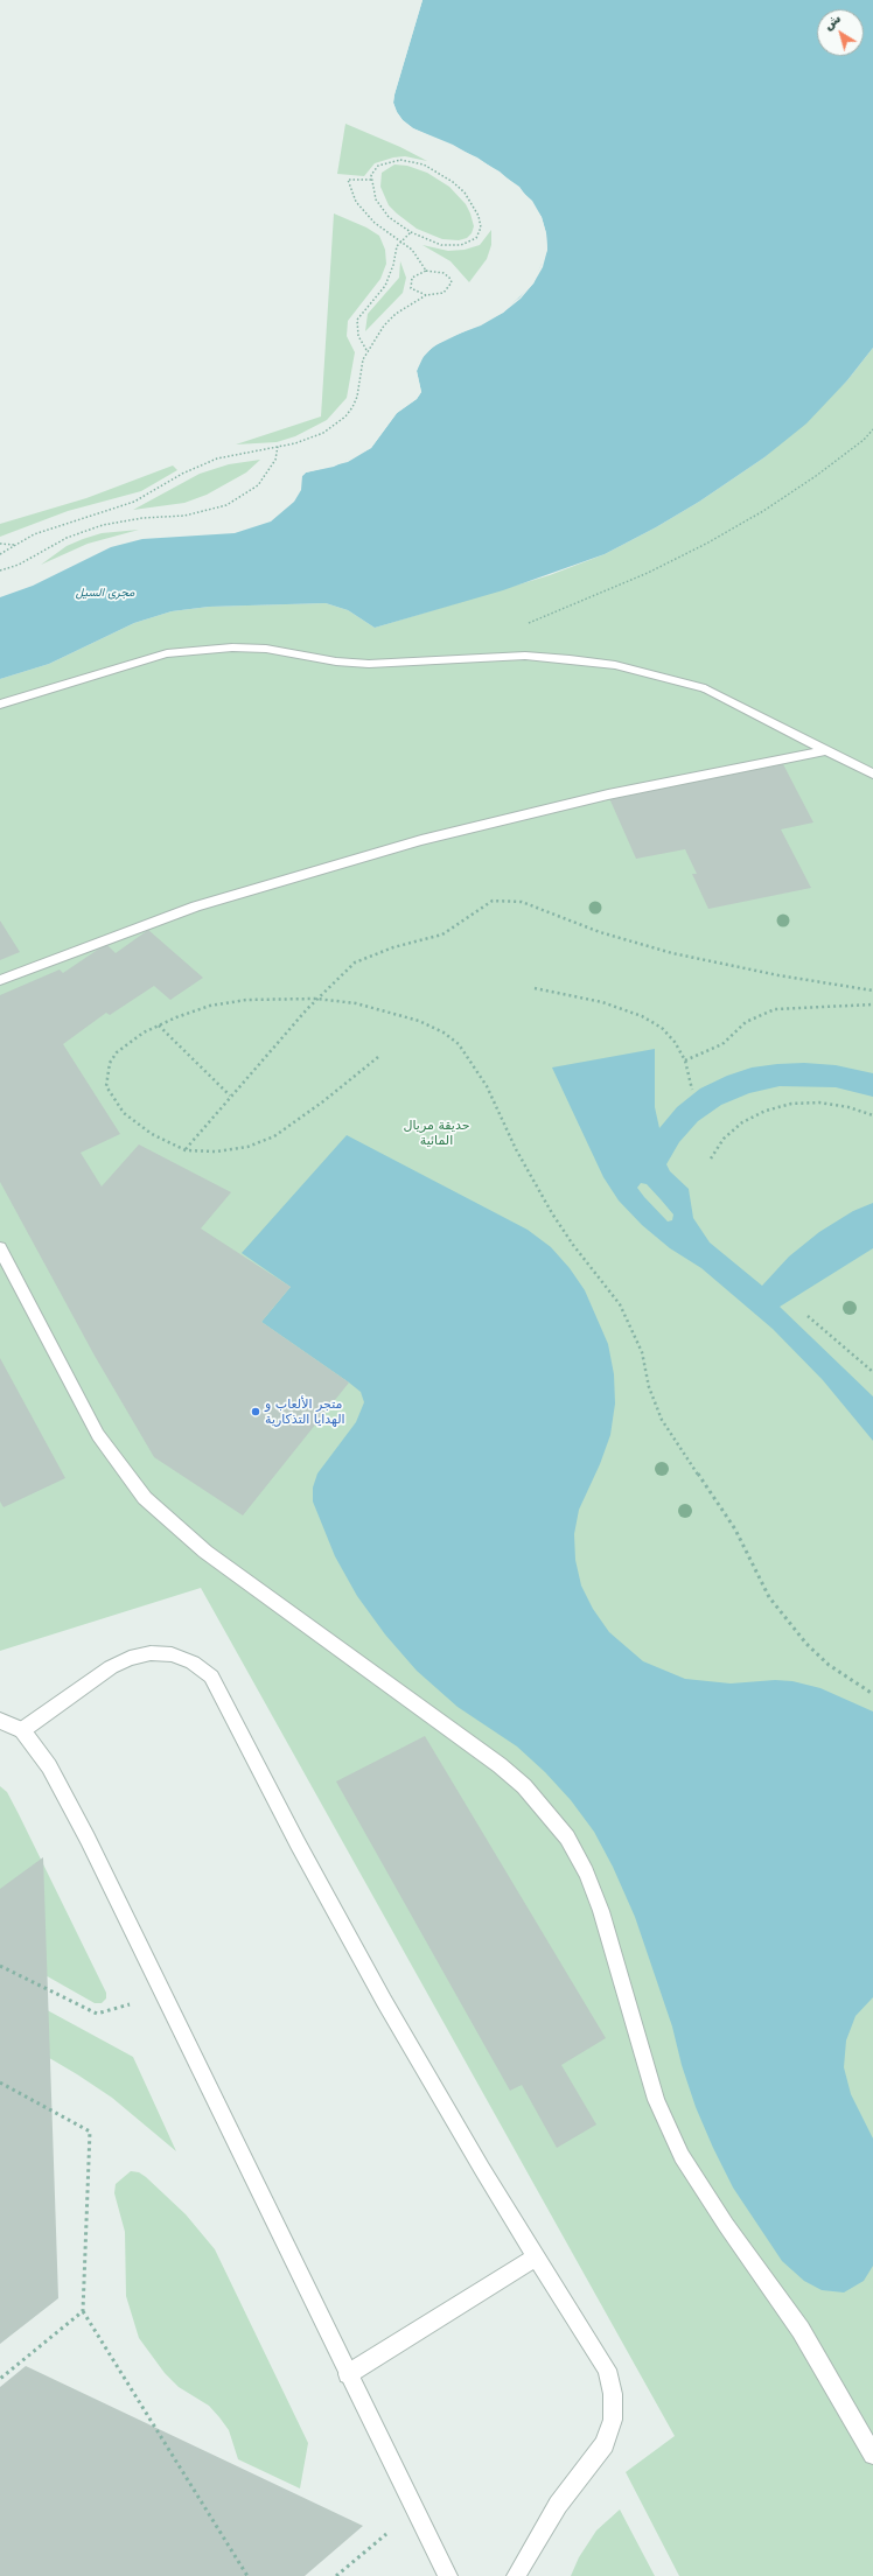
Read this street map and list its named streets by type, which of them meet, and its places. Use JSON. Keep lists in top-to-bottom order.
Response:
{
  "water": ["مجرى السيل"],
  "parks": ["حديقة مريال المائية"],
  "places": ["متجر الألعاب و الهدايا التذكارية"],
  "north": "top left"
}
